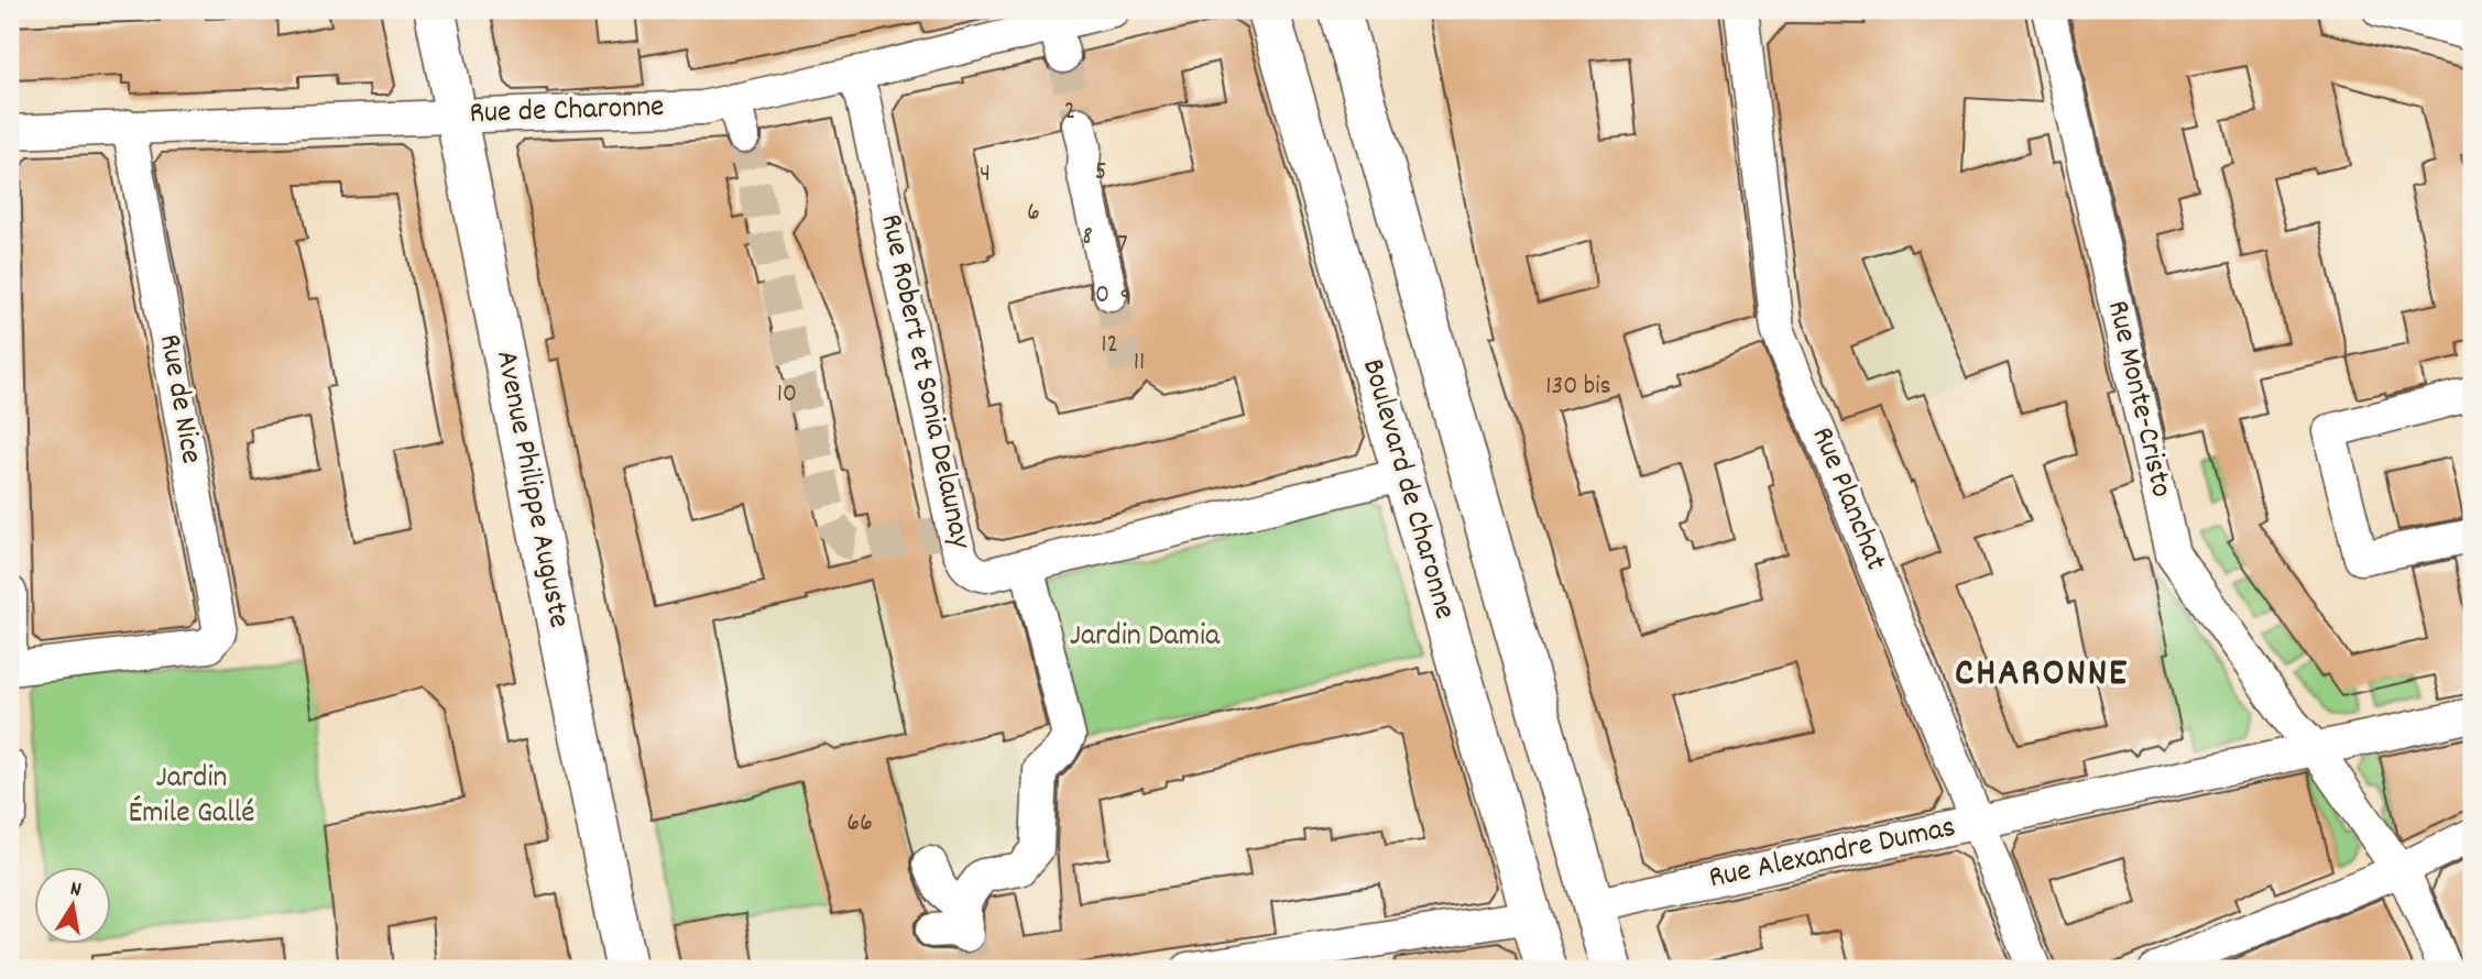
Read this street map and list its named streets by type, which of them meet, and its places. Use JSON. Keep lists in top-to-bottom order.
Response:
{
  "streets": {
    "main road": ["Avenue Philippe Auguste", "Boulevard de Charonne", "Rue Alexandre Dumas"],
    "street": [
      "Rue de Charonne",
      "Rue Robert et Sonia Delaunay",
      "Rue de Nice",
      "Rue Monte-Cristo",
      "Rue Planchat"
    ]
  },
  "crossings": [
    ["Rue de Charonne", "Rue Robert et Sonia Delaunay"],
    ["Rue de Charonne", "Rue de Nice"],
    ["Rue de Charonne", "Avenue Philippe Auguste"],
    ["Rue Robert et Sonia Delaunay", "Boulevard de Charonne"],
    ["Rue Monte-Cristo", "Rue Alexandre Dumas"],
    ["Boulevard de Charonne", "Rue Alexandre Dumas"],
    ["Rue Planchat", "Rue Alexandre Dumas"]
  ],
  "districts": ["CHARONNE"],
  "parks": ["Jardin Damia", "Jardin Émile Gallé"],
  "house_numbers": [
    "2",
    "5",
    "4",
    "6",
    "8",
    "7",
    "10",
    "9",
    "12",
    "11",
    "130 bis",
    "10",
    "66"
  ],
  "north": "top"
}
